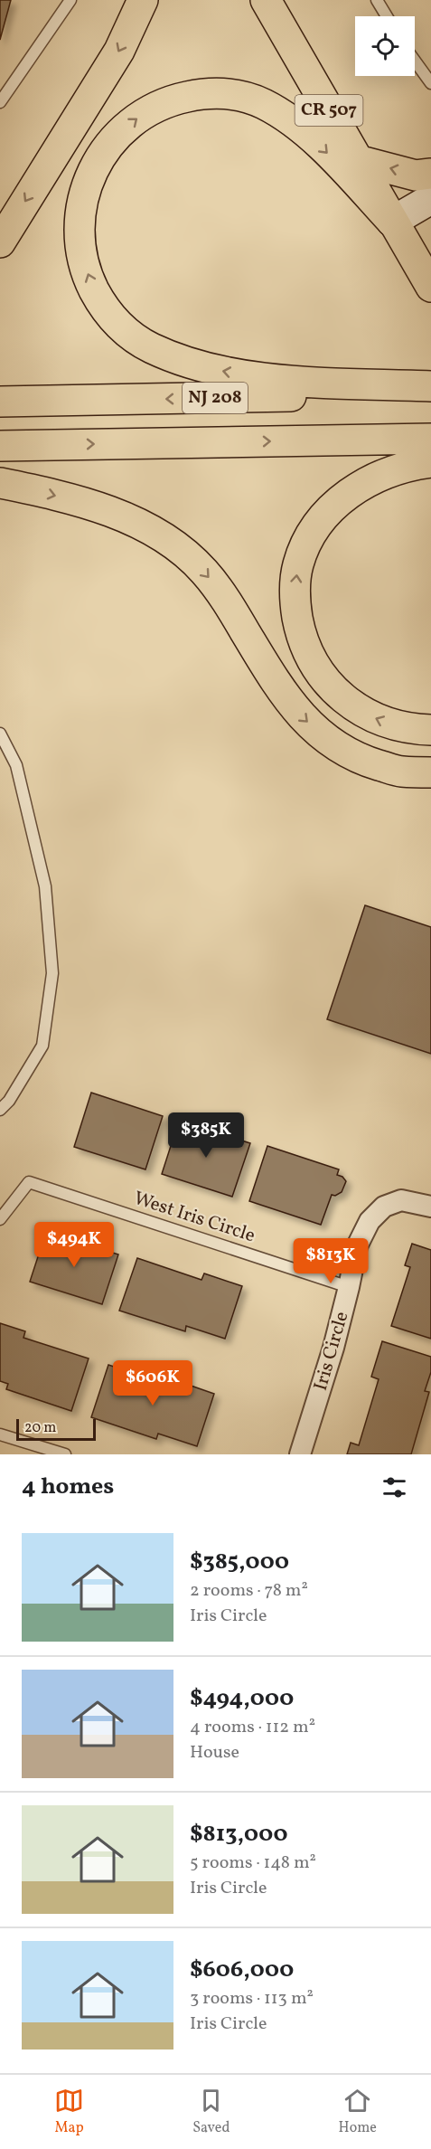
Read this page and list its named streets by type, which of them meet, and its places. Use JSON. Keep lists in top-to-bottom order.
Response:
{
  "streets": {
    "main road": ["CR 507", "NJ 208"],
    "street": ["Iris Circle"],
    "lane": ["West Iris Circle"]
  },
  "crossings": [
    ["West Iris Circle", "Iris Circle"]
  ],
  "scale_bar": "20 m",
  "page": {
    "price": [
      "$385K",
      "$494K",
      "$813K",
      "$606K"
    ],
    "scale": "20 m",
    "heading": "4 homes",
    "list": [
      {
        "name": "$385,000",
        "note": "2 rooms · 78 m² · Iris Circle"
      },
      {
        "name": "$494,000",
        "note": "4 rooms · 112 m² · House"
      },
      {
        "name": "$813,000",
        "note": "5 rooms · 148 m² · Iris Circle"
      },
      {
        "name": "$606,000",
        "note": "3 rooms · 113 m² · Iris Circle"
      }
    ],
    "tabs": ["Map", "Saved", "Home"]
  }
}
